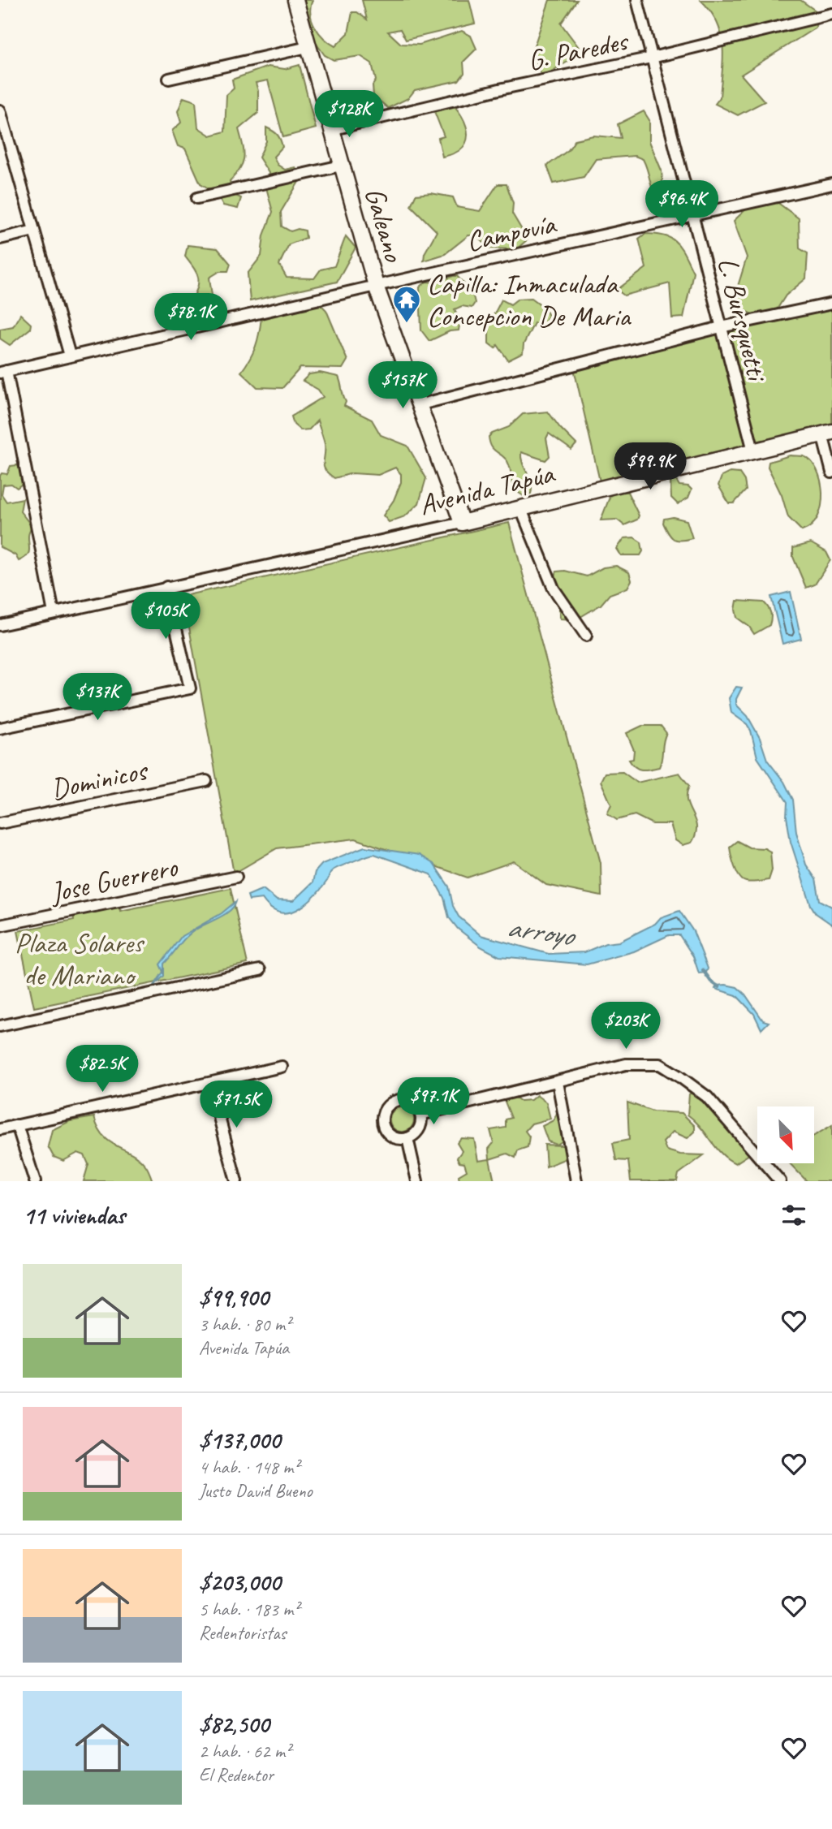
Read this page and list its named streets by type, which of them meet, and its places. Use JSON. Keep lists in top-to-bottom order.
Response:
{
  "streets": {
    "street": [
      "G. Paredes",
      "Galeano",
      "Campovía",
      "L. Bursquetti",
      "Avenida Tapúa",
      "Dominicos",
      "Jose Guerrero"
    ]
  },
  "crossings": [
    ["G. Paredes", "Galeano"],
    ["G. Paredes", "L. Bursquetti"],
    ["Galeano", "Campovía"],
    ["Galeano", "Avenida Tapúa"],
    ["Campovía", "L. Bursquetti"],
    ["L. Bursquetti", "Avenida Tapúa"]
  ],
  "water": ["arroyo"],
  "parks": ["Plaza Solares de Mariano"],
  "places": {
    "temple": ["Capilla: Inmaculada Concepcion De Maria"]
  },
  "north": "bottom right",
  "page": {
    "price": [
      "$128K",
      "$96.4K",
      "$78.1K",
      "$157K",
      "$99.9K",
      "$105K",
      "$137K",
      "$203K",
      "$82.5K",
      "$97.1K",
      "$71.5K"
    ],
    "heading": "11 viviendas",
    "list": [
      {
        "name": "$99,900",
        "note": "3 hab. · 80 m² · Avenida Tapúa"
      },
      {
        "name": "$137,000",
        "note": "4 hab. · 148 m² · Justo David Bueno"
      },
      {
        "name": "$203,000",
        "note": "5 hab. · 183 m² · Redentoristas"
      },
      {
        "name": "$82,500",
        "note": "2 hab. · 62 m² · El Redentor"
      }
    ]
  }
}
